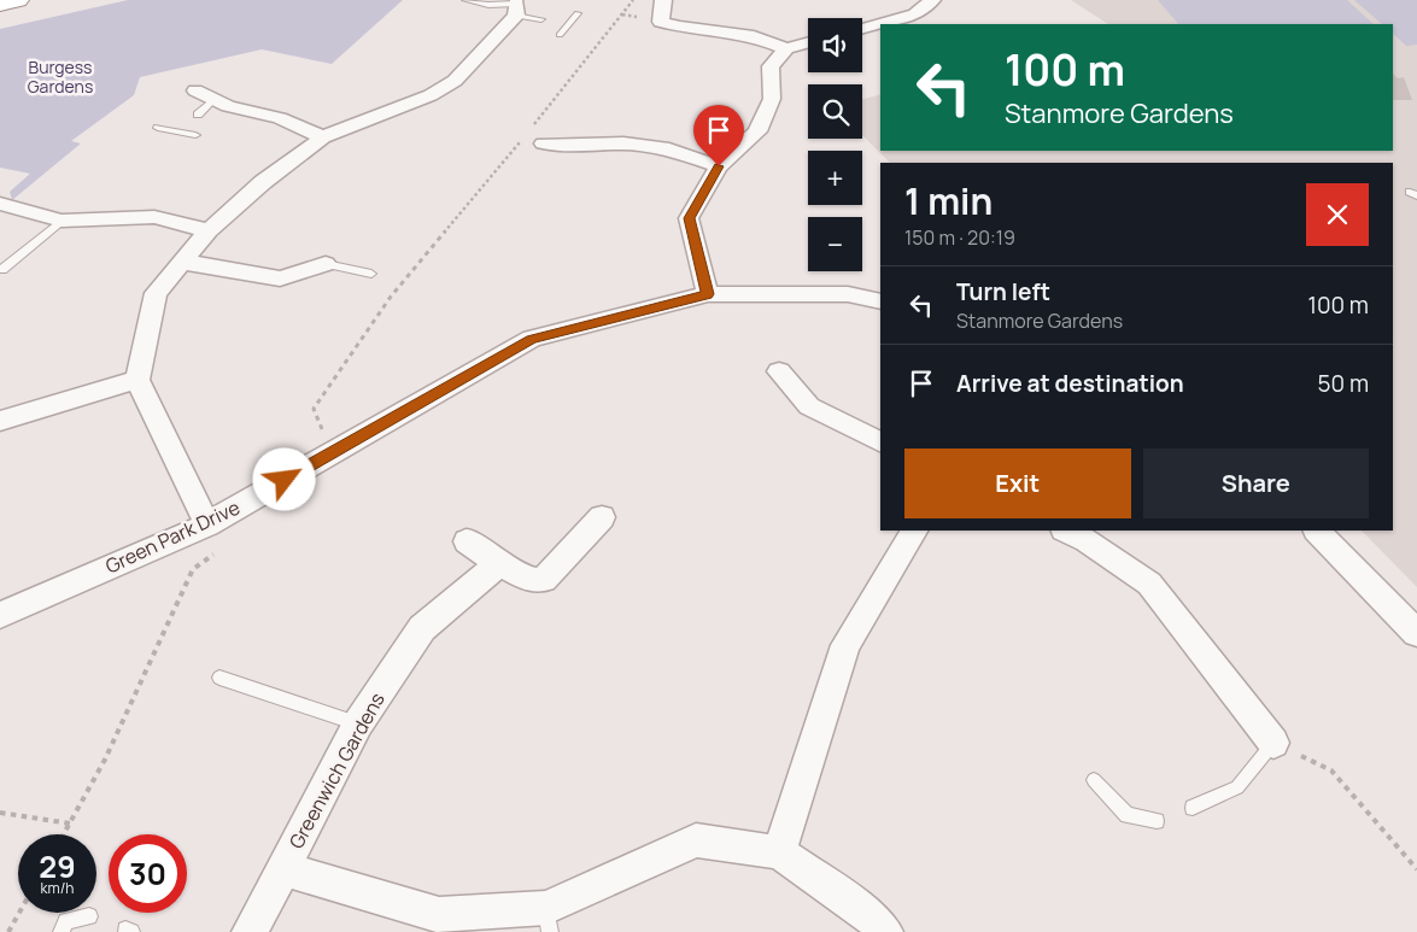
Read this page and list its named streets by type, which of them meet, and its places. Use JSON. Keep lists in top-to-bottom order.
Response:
{
  "streets": {
    "street": ["Green Park Drive", "Greenwich Gardens"]
  },
  "parks": ["Burgess Gardens"],
  "page": {
    "map_buttons": ["+", "−"],
    "turn": ["100 m", "Stanmore Gardens"],
    "heading": ["1 min", "150 m · 20:19"],
    "list": [
      {
        "name": "Turn left",
        "note": "Stanmore Gardens",
        "value": "100 m"
      },
      {
        "name": "Arrive at destination",
        "value": "50 m"
      }
    ],
    "buttons": ["Exit", "Share"],
    "speed": "29 km/h",
    "limit": "30"
  }
}
